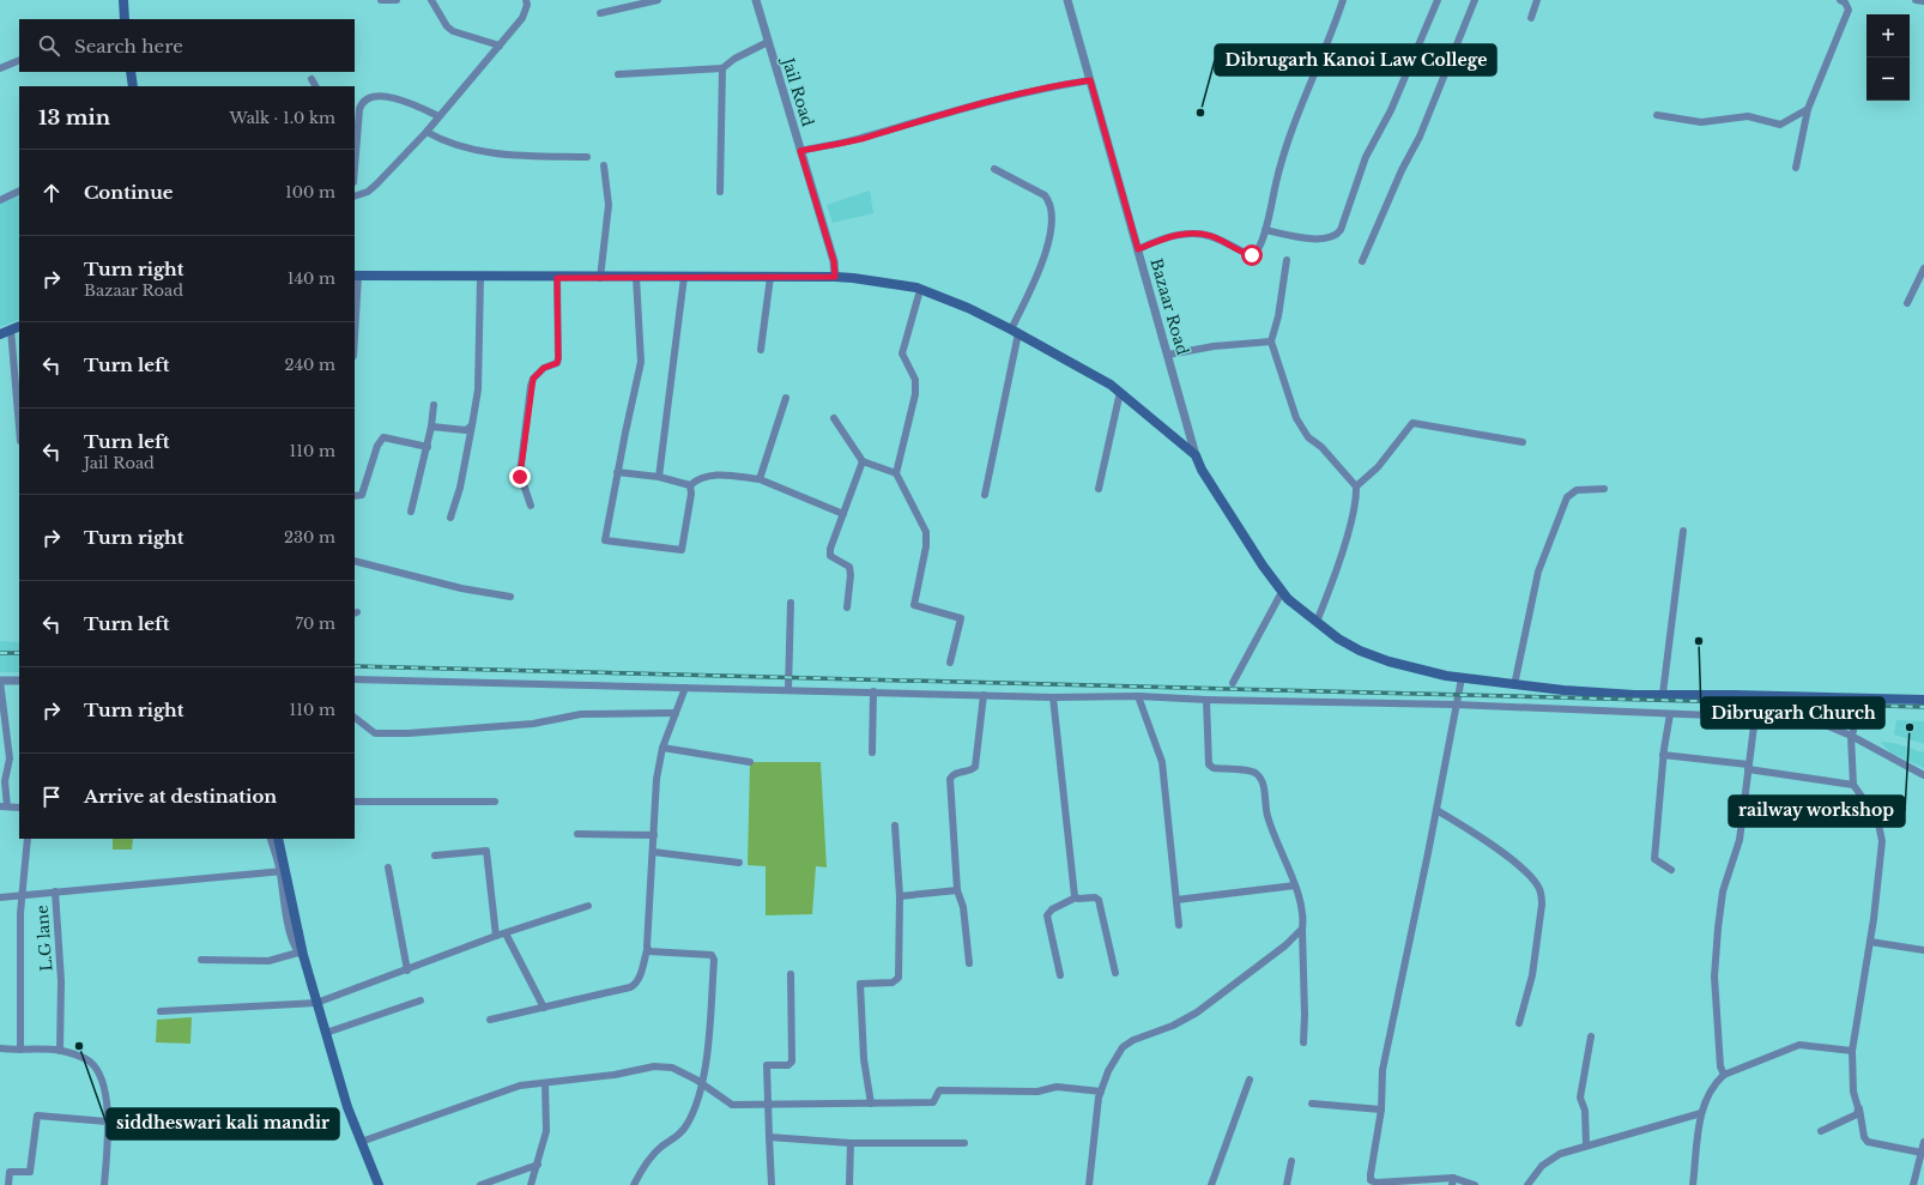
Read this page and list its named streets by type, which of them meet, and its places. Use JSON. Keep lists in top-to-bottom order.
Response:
{
  "streets": {
    "street": ["Jail Road", "Bazaar Road", "L.G lane"]
  },
  "places": [
    "Dibrugarh Kanoi Law College",
    "Dibrugarh Church",
    "railway workshop",
    "siddheswari kali mandir"
  ],
  "page": {
    "map_buttons": ["+", "−"],
    "search": "Search here",
    "heading": ["13 min", "Walk · 1.0 km"],
    "list": [
      ["Continue", "100 m"],
      ["Turn right", "Bazaar Road", "140 m"],
      ["Turn left", "240 m"],
      ["Turn left", "Jail Road", "110 m"],
      ["Turn right", "230 m"],
      ["Turn left", "70 m"],
      ["Turn right", "110 m"],
      "Arrive at destination"
    ]
  }
}
